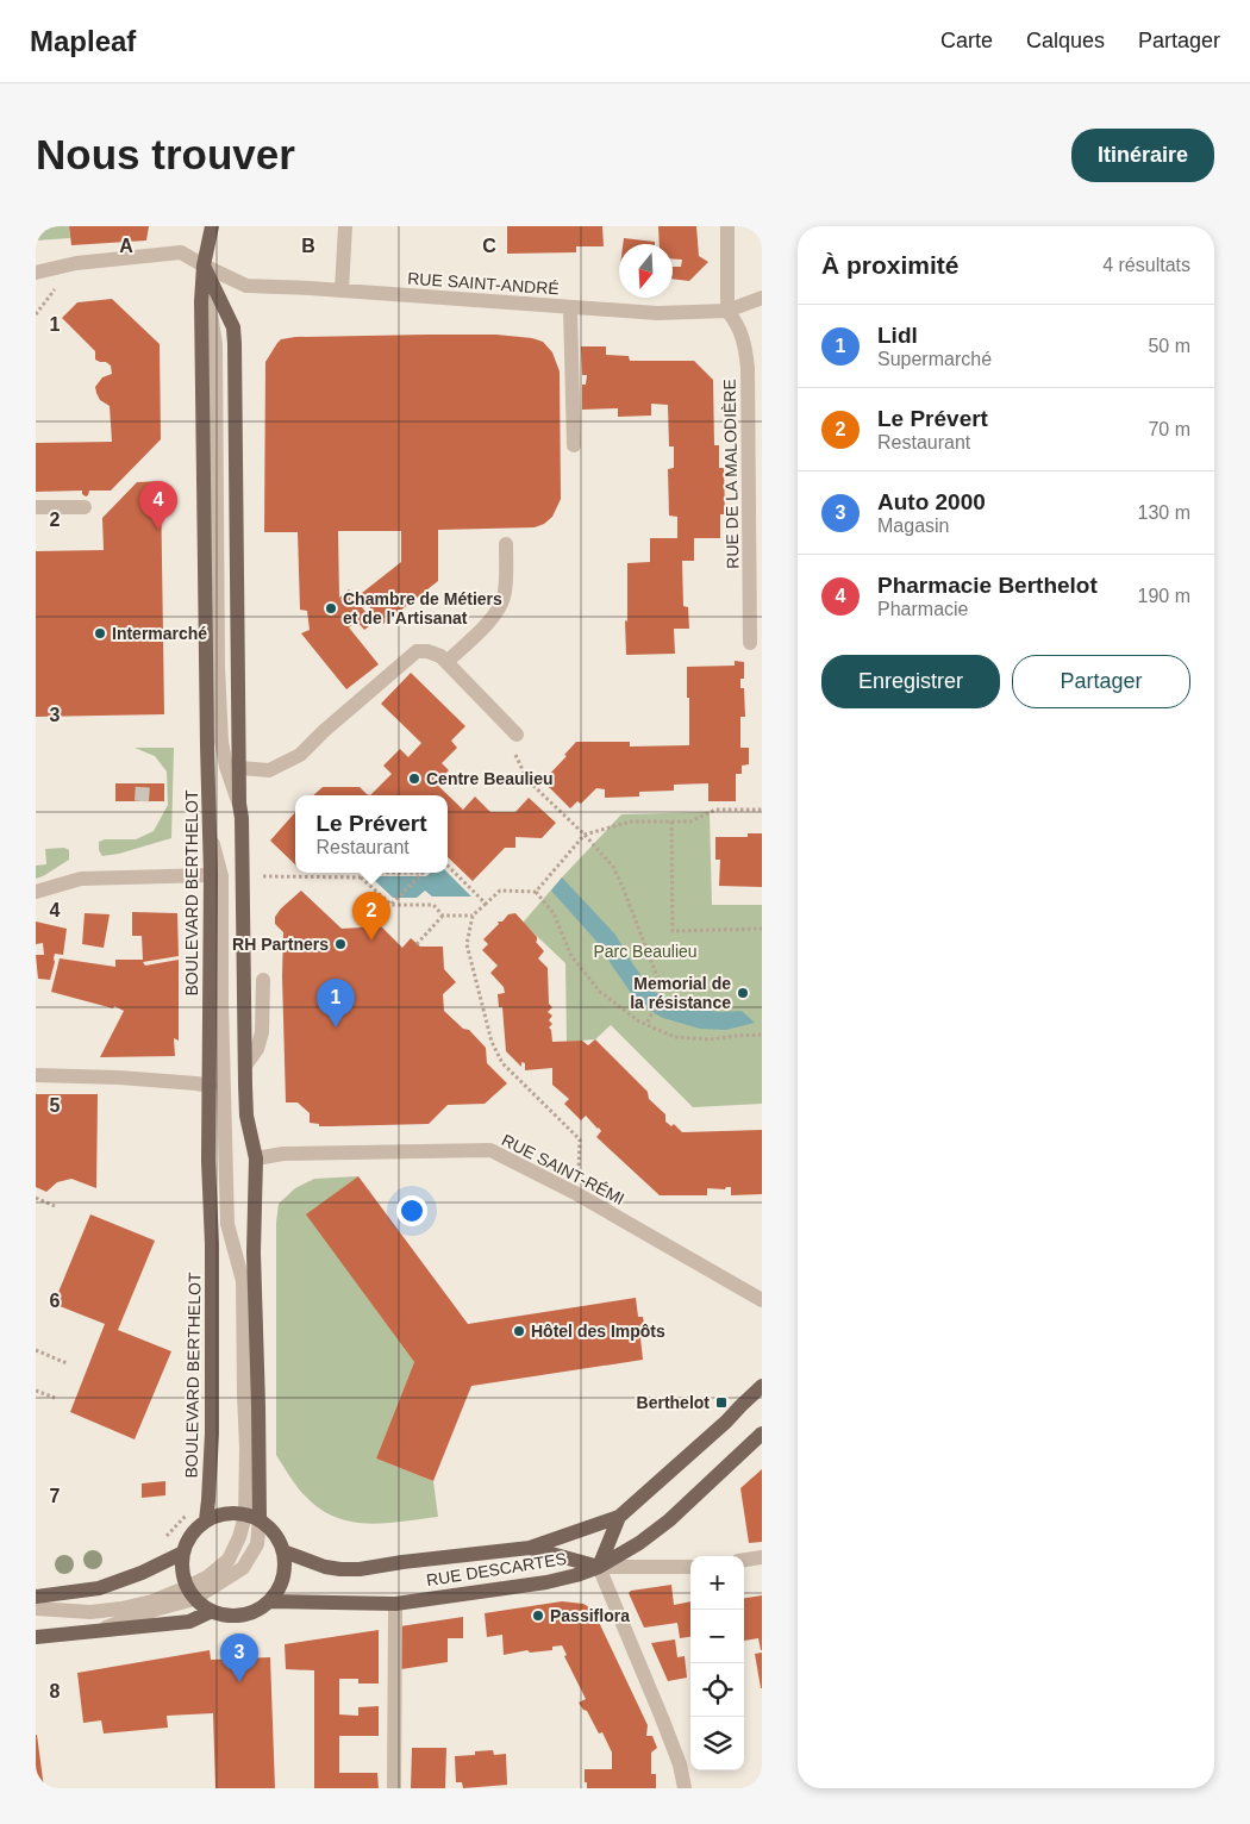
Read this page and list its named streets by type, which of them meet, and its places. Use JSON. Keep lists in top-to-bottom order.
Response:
{
  "streets": {
    "main road": ["BOULEVARD BERTHELOT", "RUE DESCARTES"],
    "street": ["RUE SAINT-ANDRÉ", "RUE DE LA MALODIÈRE", "RUE SAINT-RÉMI"]
  },
  "crossings": [
    ["RUE SAINT-ANDRÉ", "RUE DE LA MALODIÈRE"],
    ["RUE SAINT-ANDRÉ", "BOULEVARD BERTHELOT"],
    ["BOULEVARD BERTHELOT", "RUE SAINT-RÉMI"]
  ],
  "parks": ["Parc Beaulieu"],
  "places": {
    "other": [
      "Chambre de Métiers et de l'Artisanat",
      "Intermarché",
      "Centre Beaulieu",
      "RH Partners",
      "Memorial de la résistance",
      "Hôtel des Impôts",
      "Passiflora"
    ],
    "transit": ["Berthelot"]
  },
  "north": "bottom",
  "page": {
    "header": "Mapleaf",
    "nav": ["Carte", "Calques", "Partager"],
    "buttons": [
      "Itinéraire",
      ["Enregistrer", "Partager"]
    ],
    "title": "Nous trouver",
    "heading": ["À proximité", "4 résultats"],
    "list": [
      {
        "mark": "1",
        "name": "Lidl",
        "note": "Supermarché",
        "value": "50 m"
      },
      {
        "mark": "2",
        "name": "Le Prévert",
        "note": "Restaurant",
        "value": "70 m"
      },
      {
        "mark": "3",
        "name": "Auto 2000",
        "note": "Magasin",
        "value": "130 m"
      },
      {
        "mark": "4",
        "name": "Pharmacie Berthelot",
        "note": "Pharmacie",
        "value": "190 m"
      }
    ],
    "pins": [
      "4",
      "2",
      "1",
      "3"
    ],
    "popup": ["Le Prévert", "Restaurant"],
    "map_buttons": ["+", "−"]
  },
  "grid": {
    "columns": ["A", "B", "C"],
    "rows": [
      "1",
      "2",
      "3",
      "4",
      "5",
      "6",
      "7",
      "8"
    ]
  }
}
